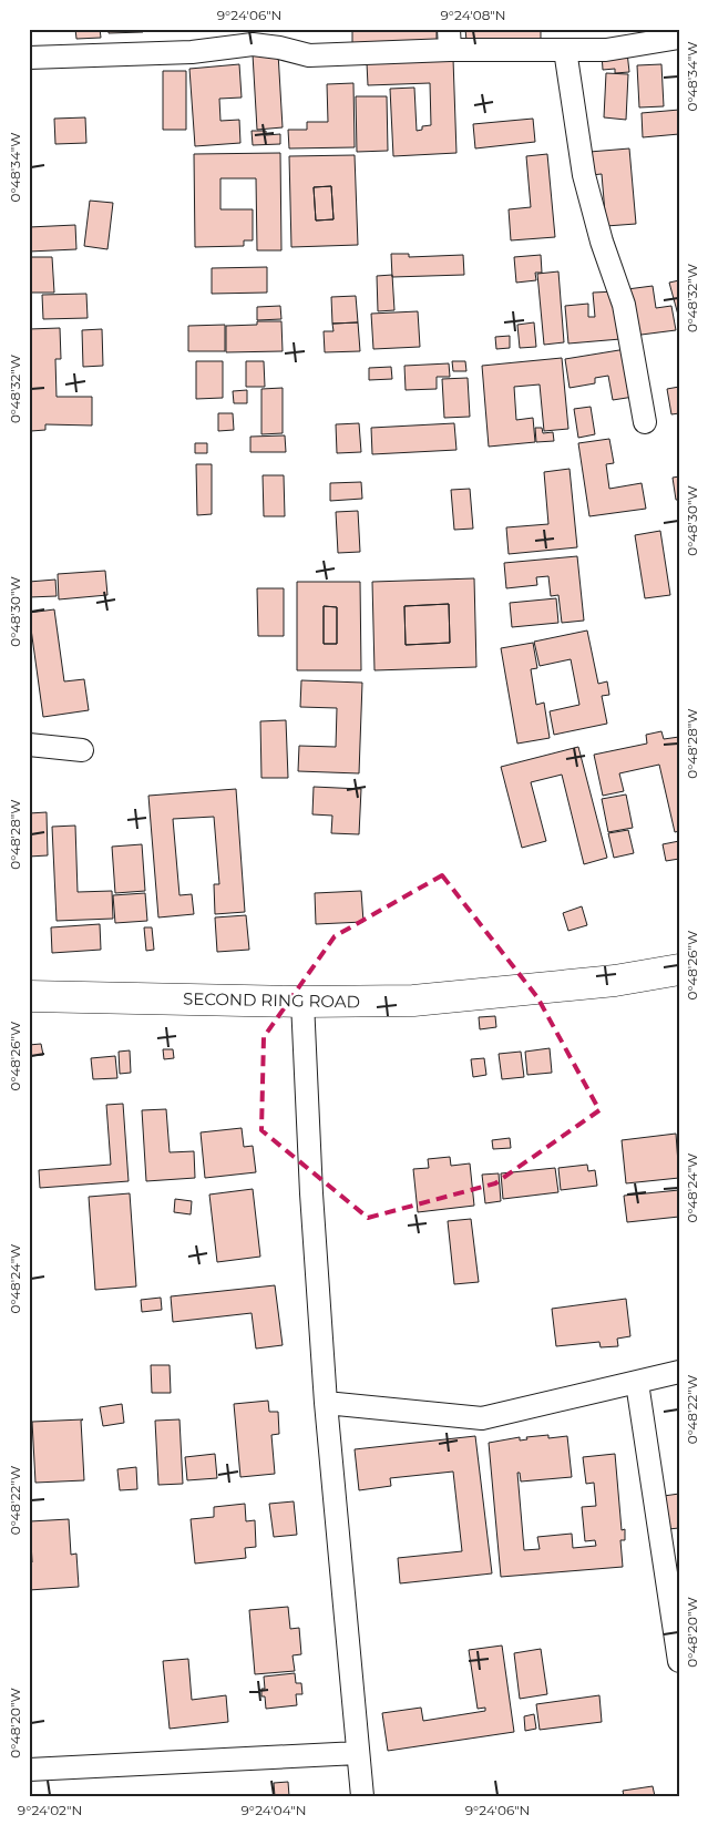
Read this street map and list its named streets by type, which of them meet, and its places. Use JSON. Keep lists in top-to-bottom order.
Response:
{
  "streets": {
    "street": ["SECOND RING ROAD"]
  },
  "coordinates": [
    "9°24'06\"N",
    "9°24'08\"N",
    "0°48'34\"W",
    "0°48'32\"W",
    "0°48'30\"W",
    "0°48'28\"W",
    "0°48'26\"W",
    "0°48'24\"W",
    "0°48'22\"W",
    "0°48'20\"W",
    "9°24'02\"N",
    "9°24'04\"N"
  ]
}
